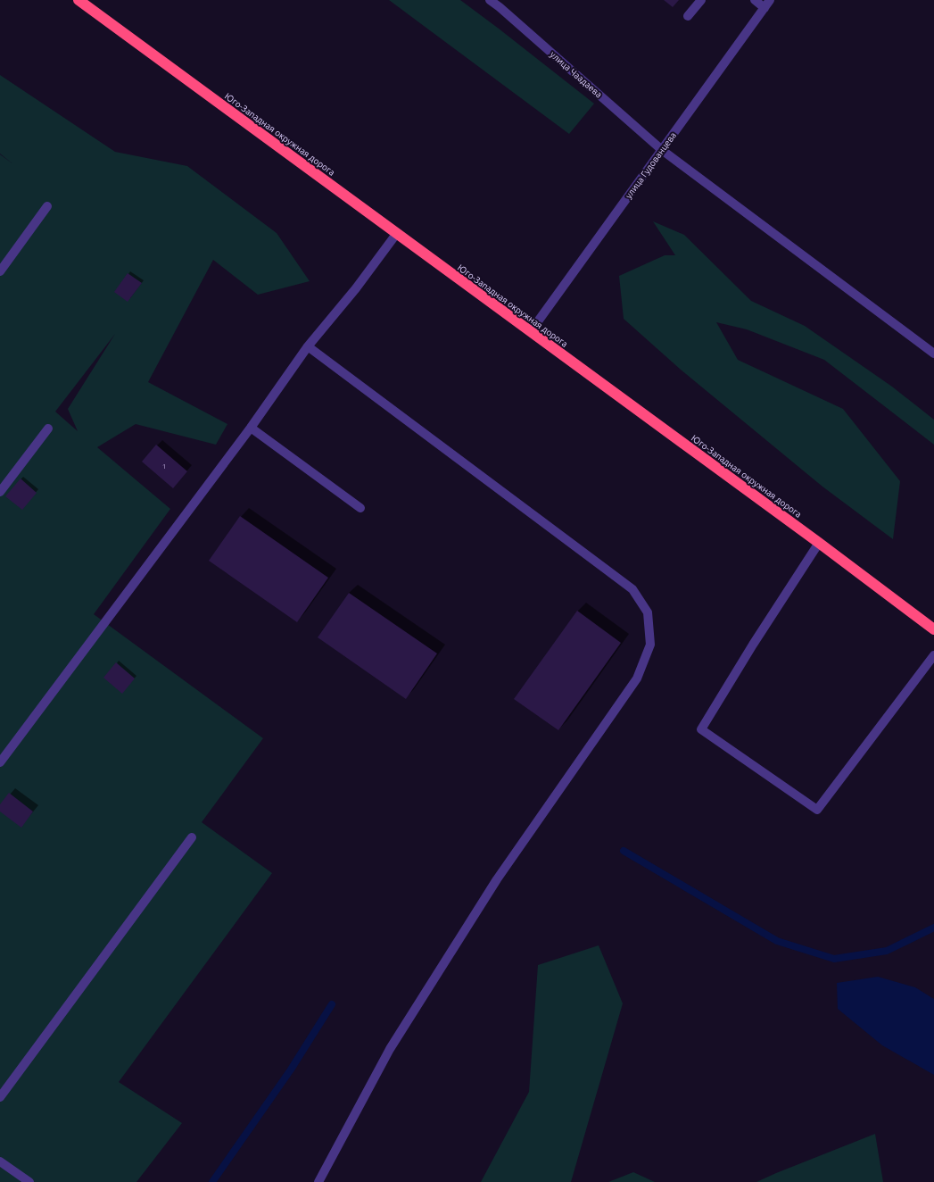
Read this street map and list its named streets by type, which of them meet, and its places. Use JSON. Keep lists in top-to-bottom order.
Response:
{
  "streets": {
    "highway": ["Юго-Западная окружная дорога"],
    "street": ["улица Чаадаева", "улица Гудованцева"]
  },
  "crossings": [
    ["улица Чаадаева", "улица Гудованцева"],
    ["Юго-Западная окружная дорога", "улица Гудованцева"]
  ],
  "house_numbers": ["1"]
}
